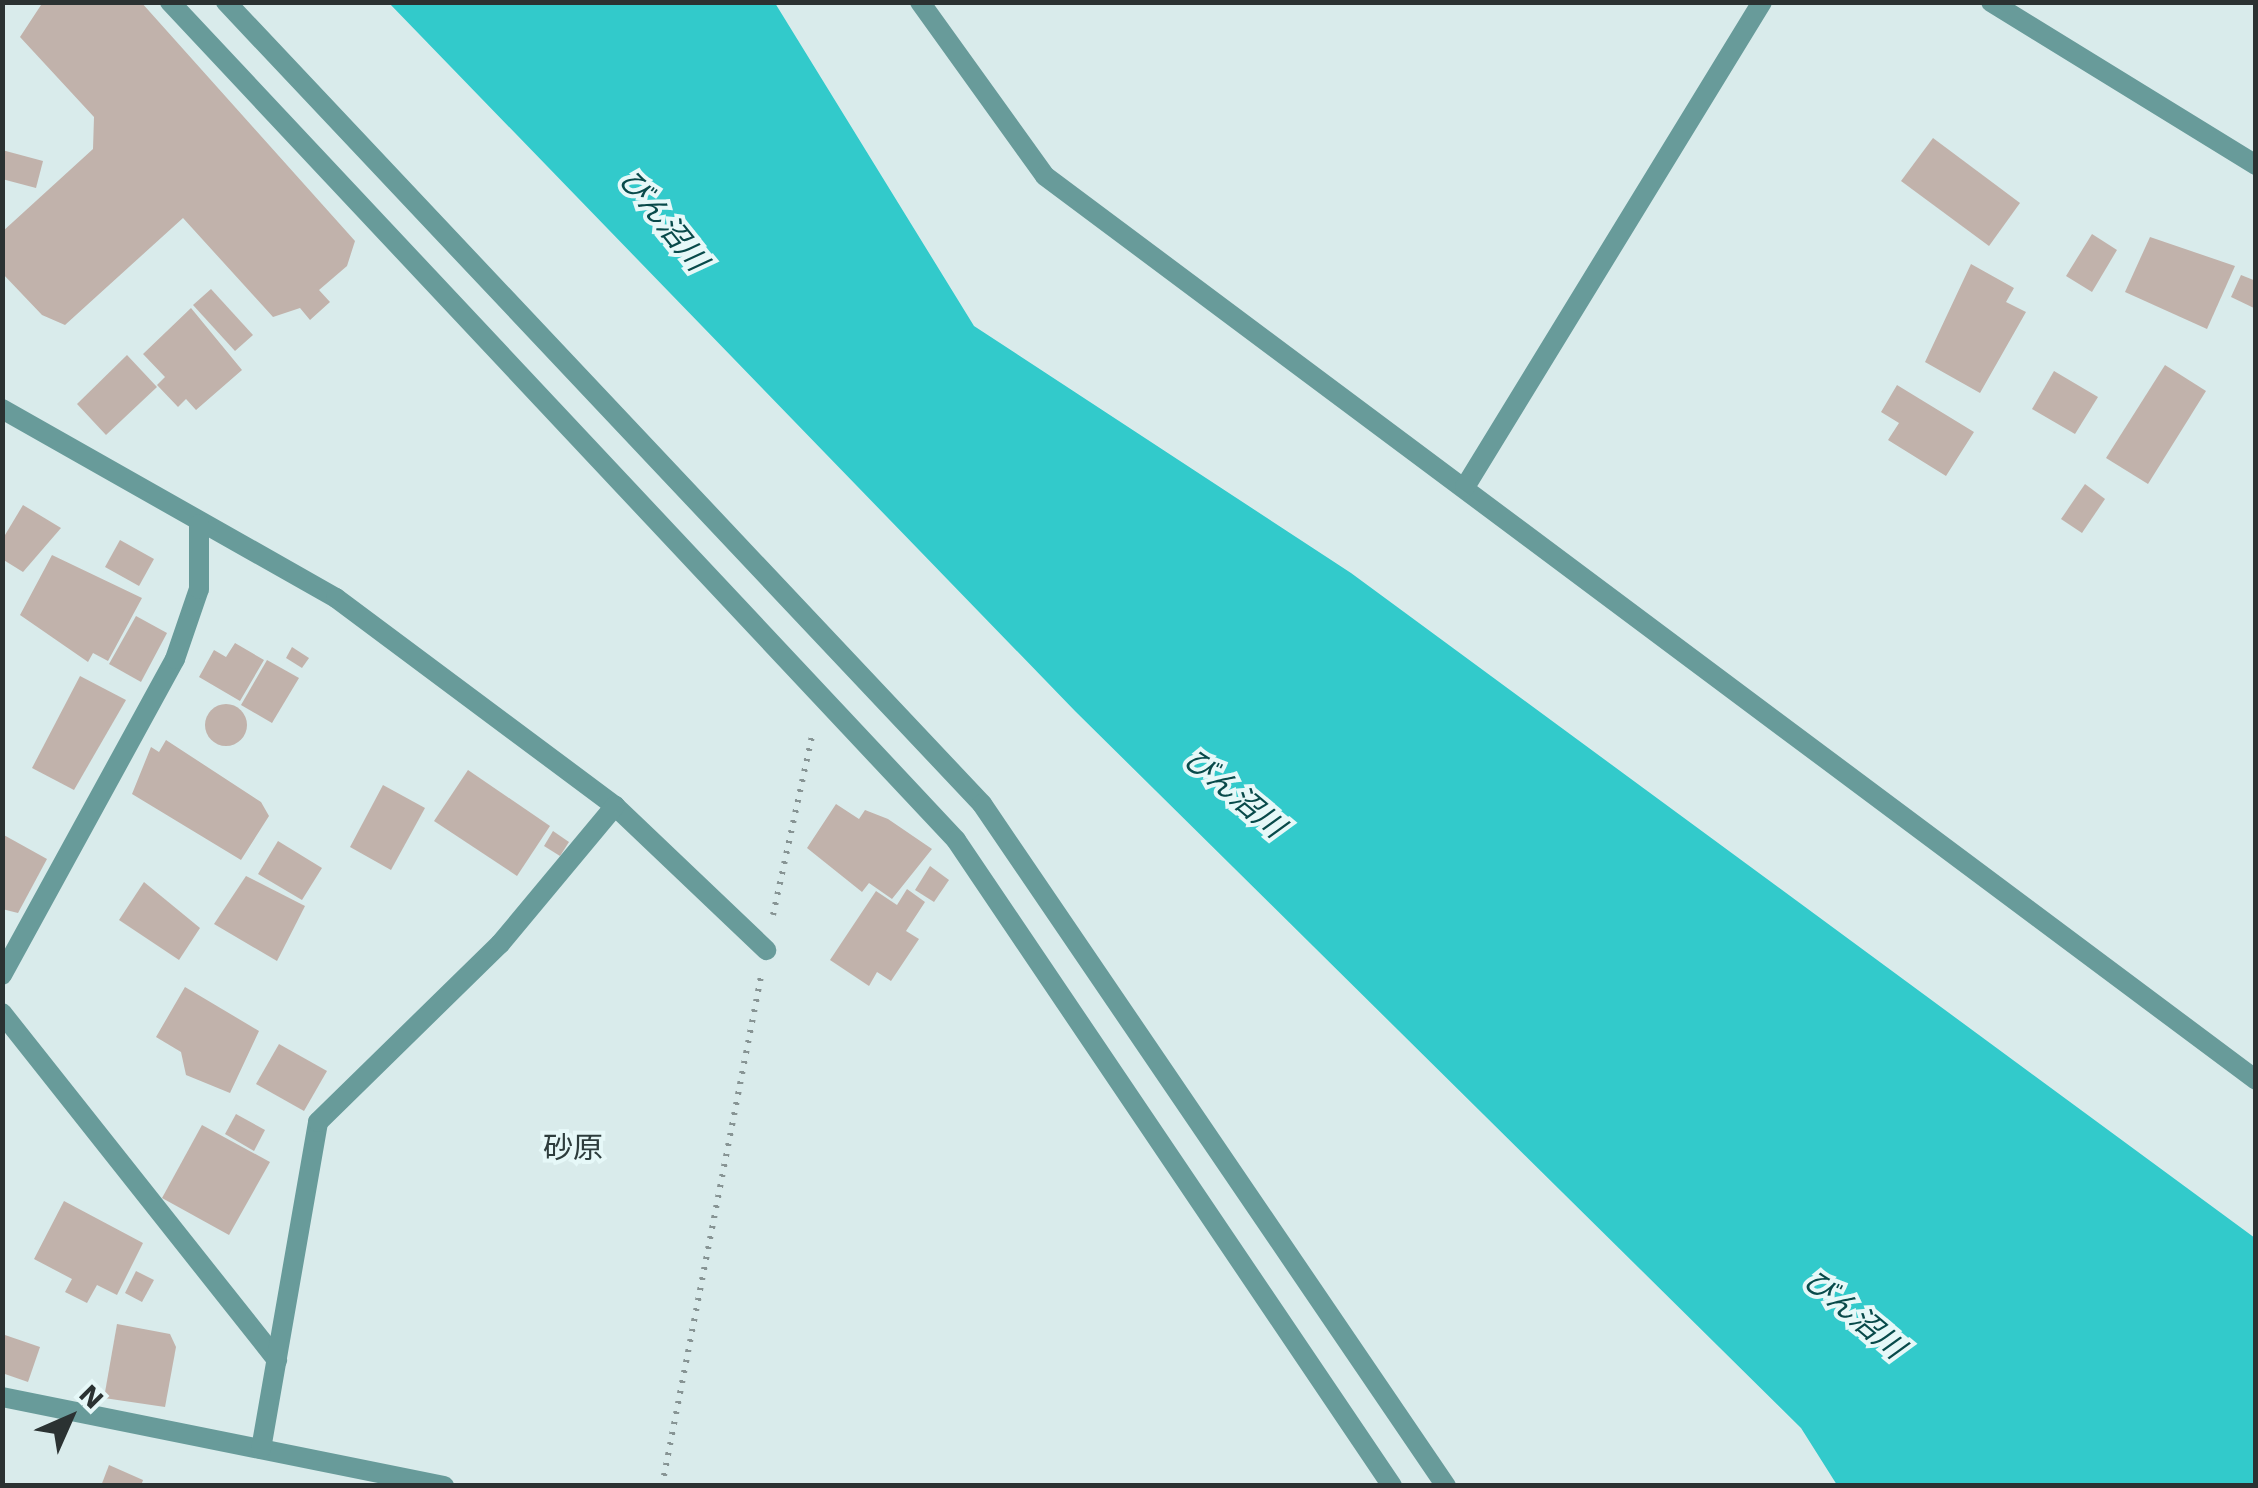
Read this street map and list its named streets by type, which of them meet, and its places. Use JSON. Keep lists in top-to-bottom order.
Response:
{
  "districts": ["砂原"],
  "water": ["びん沼川"],
  "north": "top right"
}
